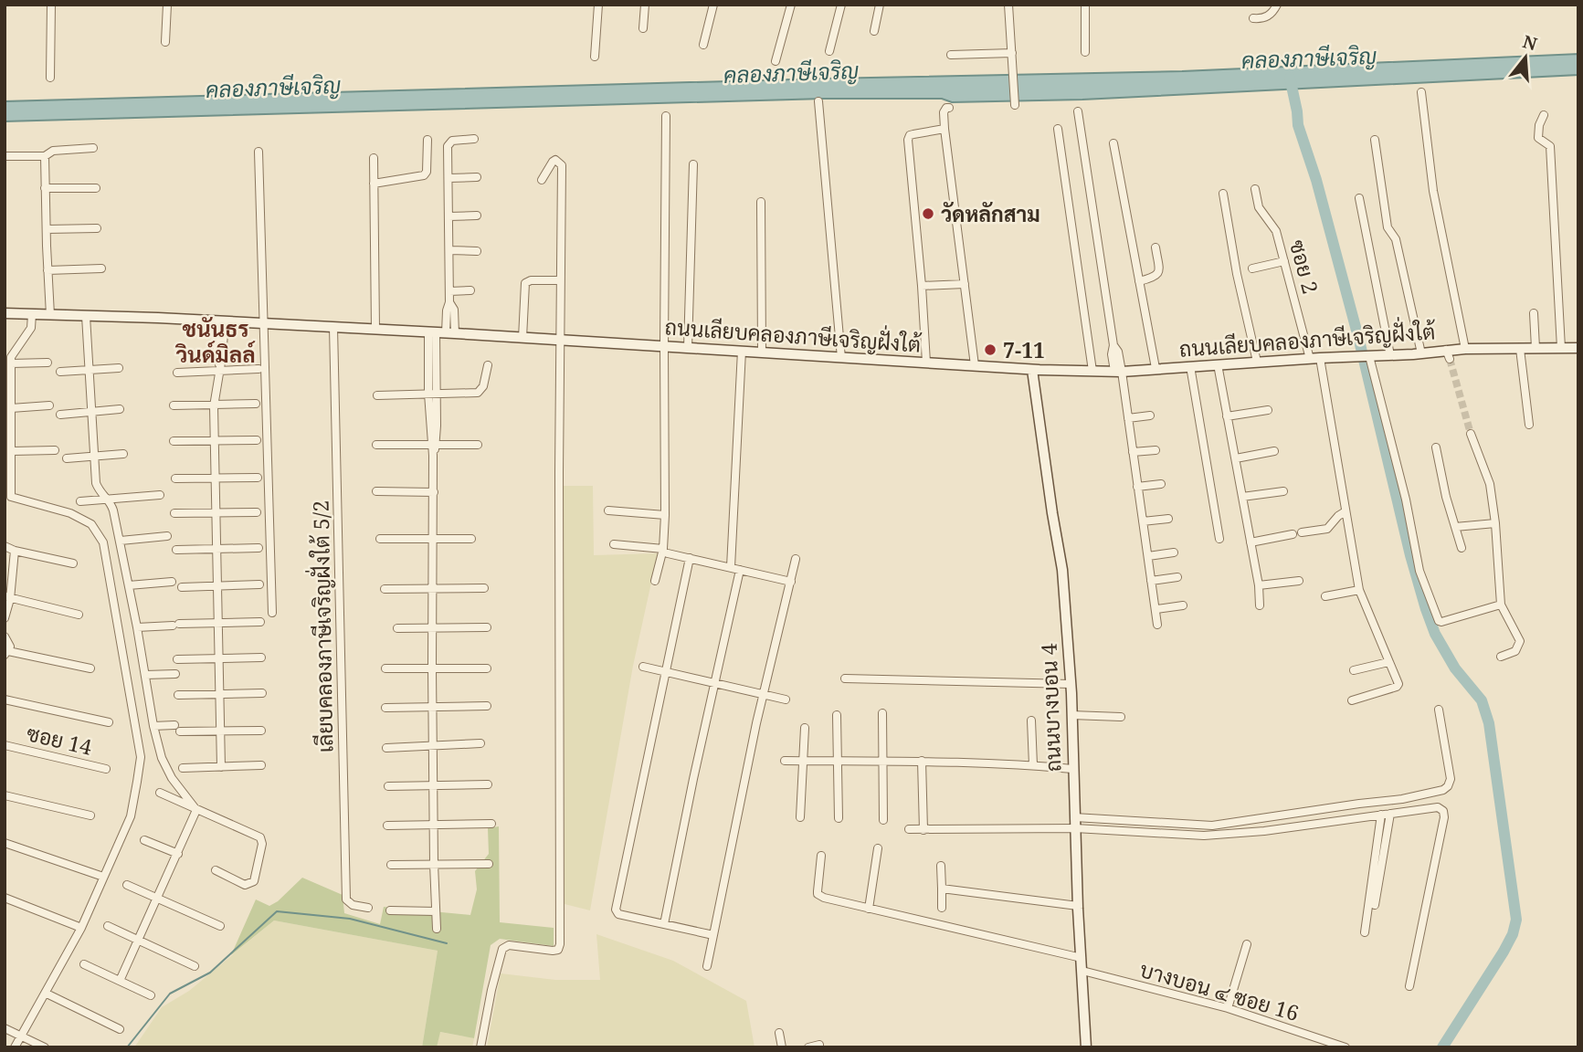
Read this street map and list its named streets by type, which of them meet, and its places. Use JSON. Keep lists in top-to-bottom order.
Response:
{
  "streets": {
    "street": [
      "ซอย 2",
      "ถนนเลียบคลองภาษีเจริญฝั่งใต้",
      "เลียบคลองภาษีเจริญฝั่งใต้ 5/2",
      "ถนนบางบอน 4",
      "ซอย 14",
      "บางบอน ๔ ซอย 16"
    ]
  },
  "crossings": [
    ["ซอย 2", "ถนนเลียบคลองภาษีเจริญฝั่งใต้"],
    ["ถนนเลียบคลองภาษีเจริญฝั่งใต้", "เลียบคลองภาษีเจริญฝั่งใต้ 5/2"],
    ["ถนนเลียบคลองภาษีเจริญฝั่งใต้", "ถนนบางบอน 4"],
    ["ถนนบางบอน 4", "บางบอน ๔ ซอย 16"]
  ],
  "districts": ["ชนันธร วินด์มิลล์"],
  "water": ["คลองภาษีเจริญ"],
  "places": ["วัดหลักสาม", "7-11"],
  "north": "top"
}
